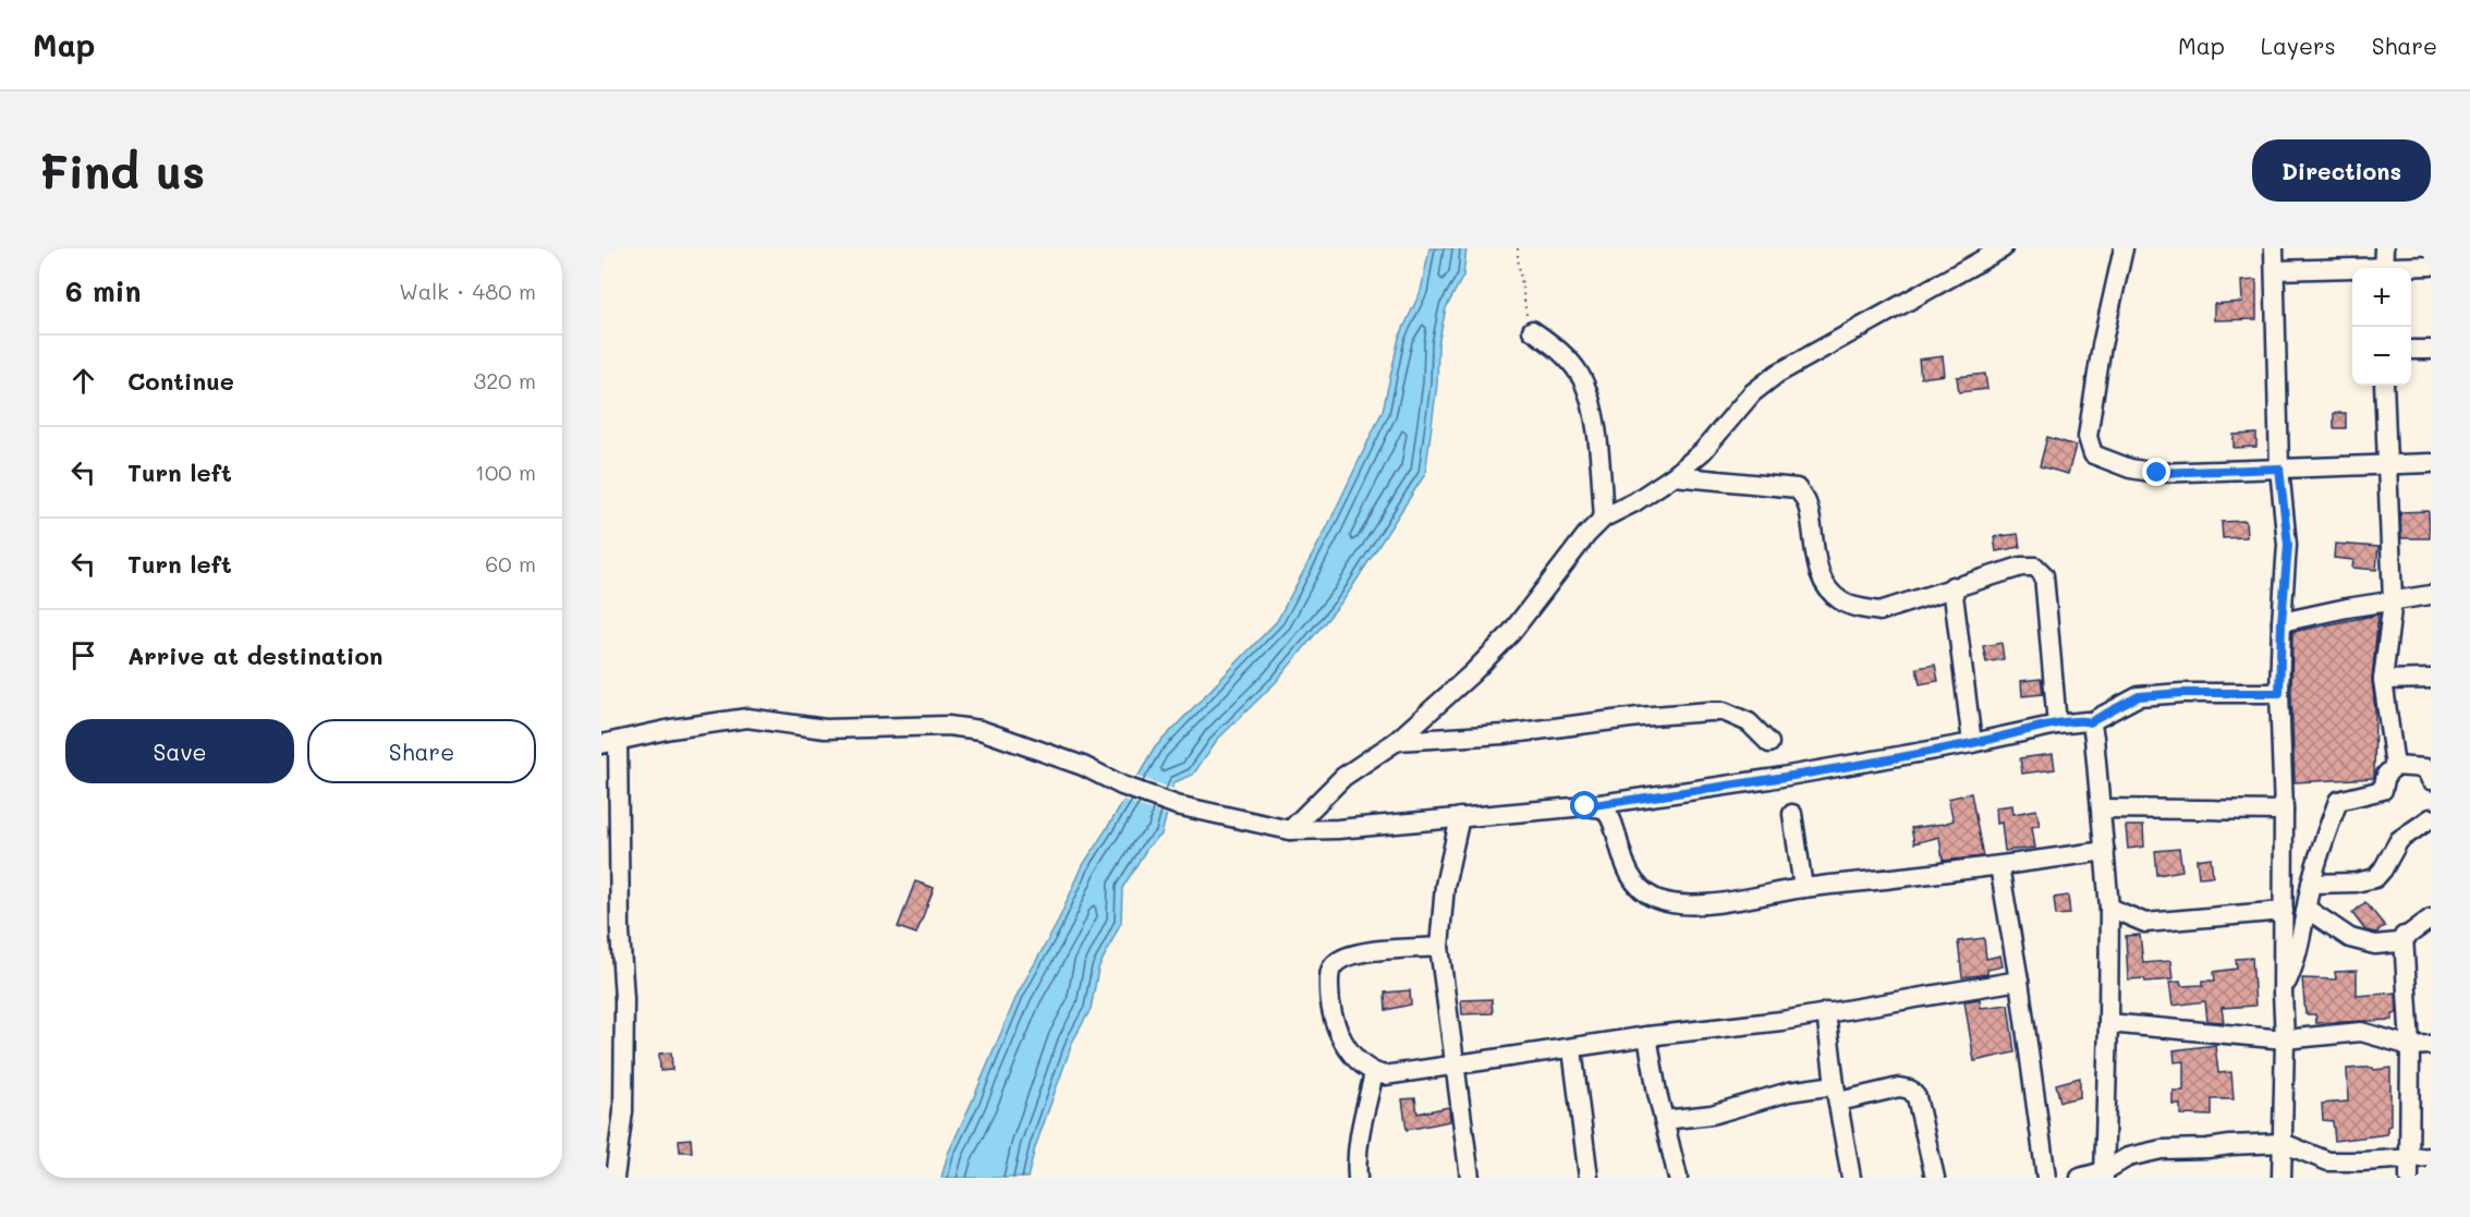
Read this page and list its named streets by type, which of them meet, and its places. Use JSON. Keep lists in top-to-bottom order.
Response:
{
  "page": {
    "header": "Map",
    "nav": ["Map", "Layers", "Share"],
    "buttons": [
      "Directions",
      ["Save", "Share"]
    ],
    "title": "Find us",
    "heading": ["6 min", "Walk · 480 m"],
    "map_buttons": ["+", "−"],
    "list": [
      ["Continue", "320 m"],
      ["Turn left", "100 m"],
      ["Turn left", "60 m"],
      "Arrive at destination"
    ]
  }
}
